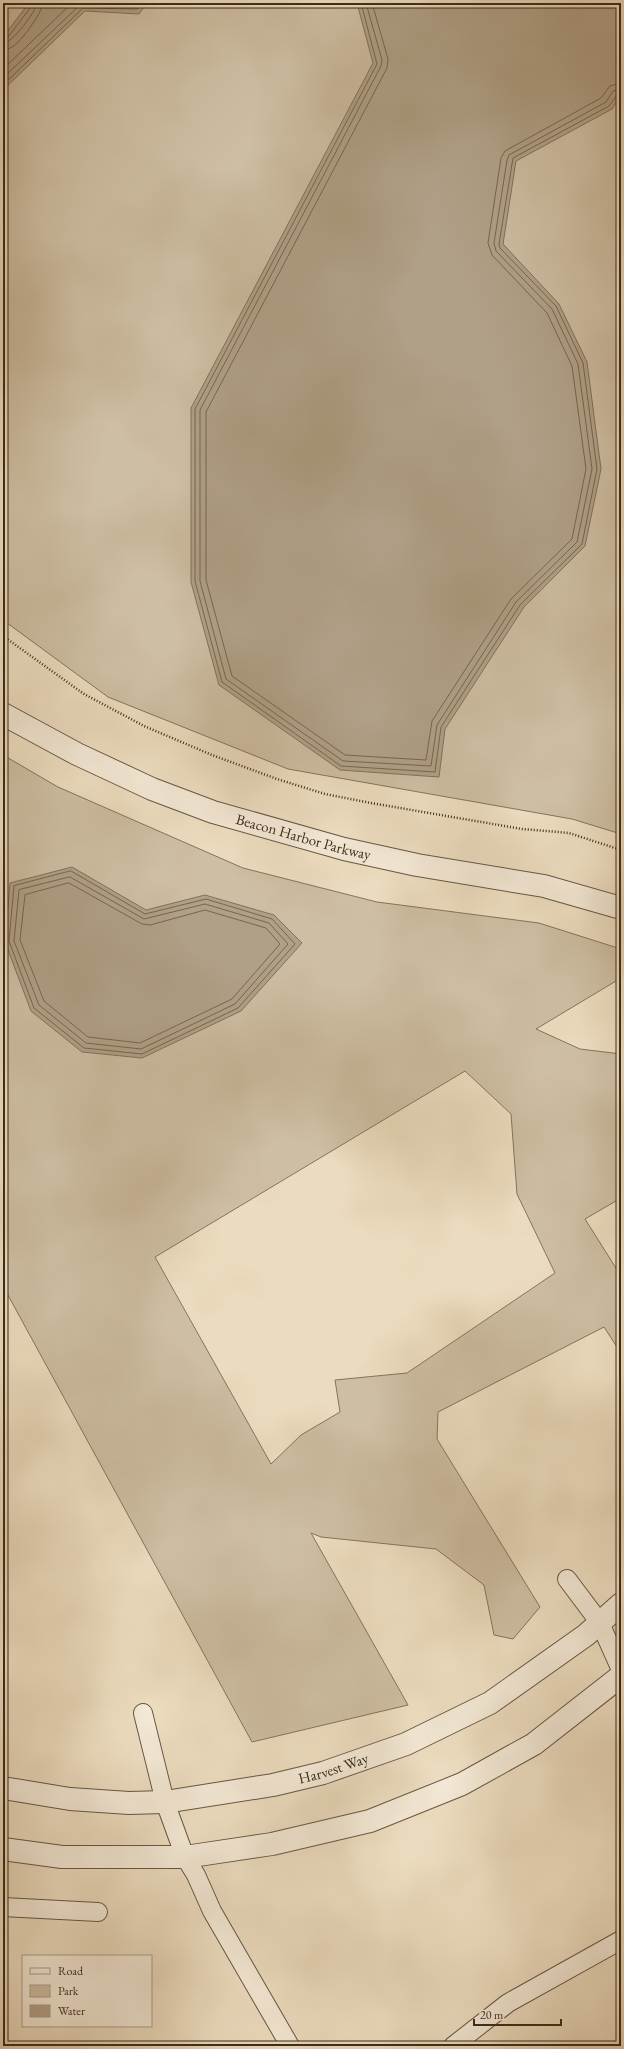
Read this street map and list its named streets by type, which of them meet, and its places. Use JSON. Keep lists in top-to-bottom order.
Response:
{
  "streets": {
    "street": ["Beacon Harbor Parkway", "Harvest Way"]
  },
  "legend": ["Road", "Park", "Water"],
  "scale_bar": "20 m"
}
